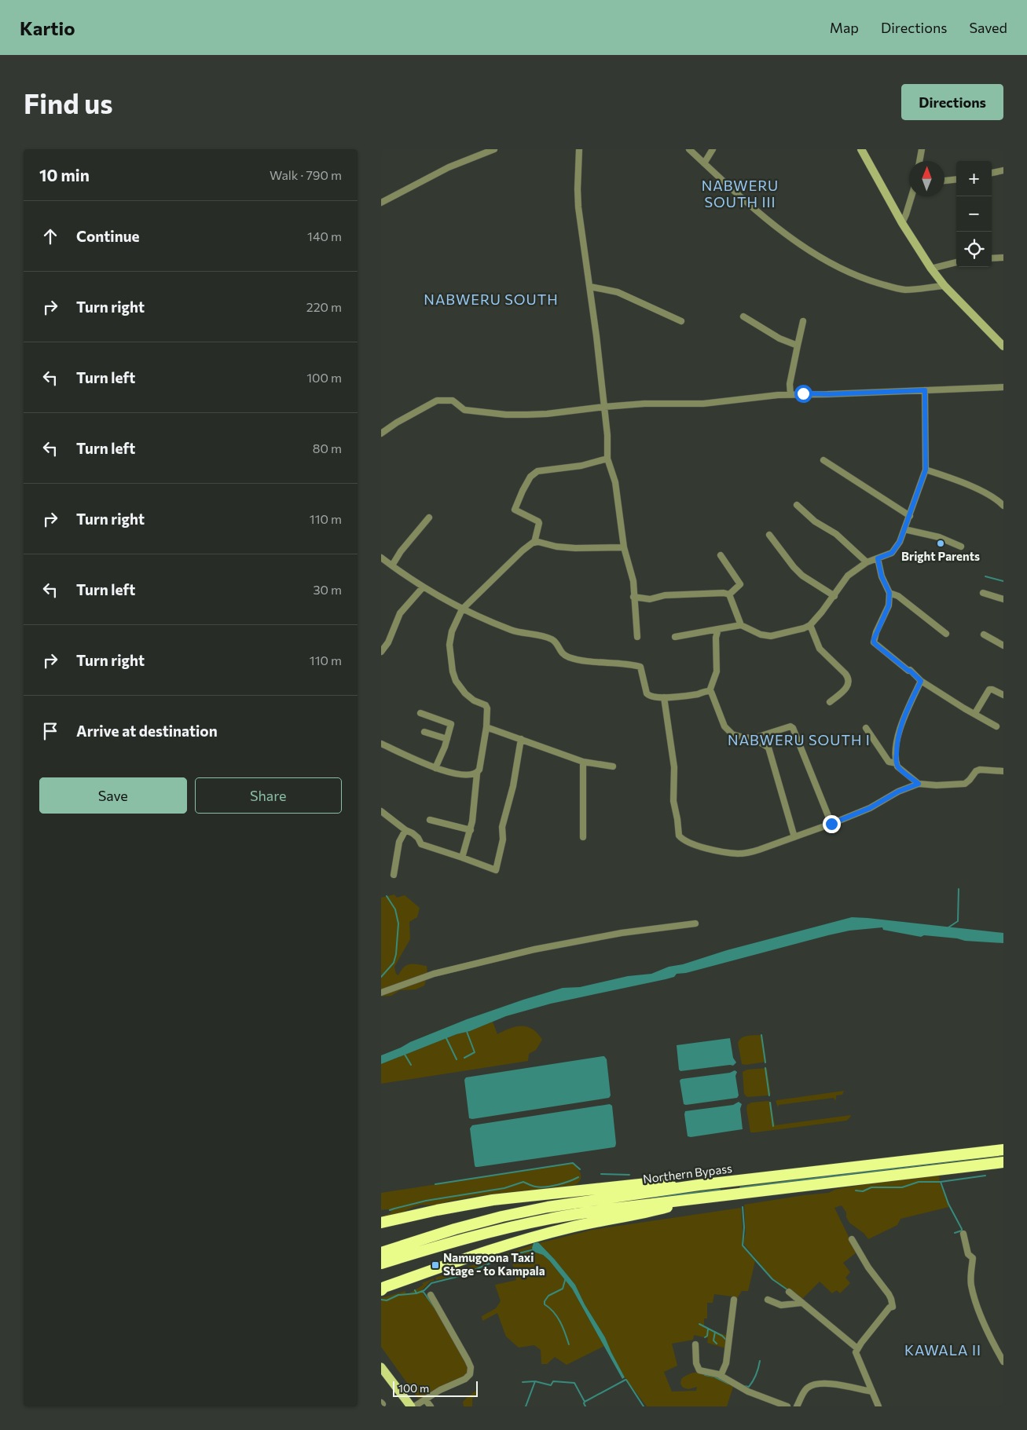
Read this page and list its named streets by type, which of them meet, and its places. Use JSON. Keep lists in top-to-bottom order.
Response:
{
  "streets": {
    "highway": ["Northern Bypass"]
  },
  "districts": [
    "NABWERU SOUTH III",
    "NABWERU SOUTH",
    "NABWERU SOUTH I",
    "KAWALA II"
  ],
  "places": {
    "other": ["Bright Parents"],
    "transit": ["Namugoona Taxi Stage - to Kampala"]
  },
  "scale_bar": "100 m",
  "north": "top",
  "page": {
    "header": "Kartio",
    "nav": ["Map", "Directions", "Saved"],
    "buttons": [
      "Directions",
      ["Save", "Share"]
    ],
    "title": "Find us",
    "heading": ["10 min", "Walk · 790 m"],
    "map_buttons": ["+", "−"],
    "list": [
      ["Continue", "140 m"],
      ["Turn right", "220 m"],
      ["Turn left", "100 m"],
      ["Turn left", "80 m"],
      ["Turn right", "110 m"],
      ["Turn left", "30 m"],
      ["Turn right", "110 m"],
      "Arrive at destination"
    ],
    "scale": "100 m"
  }
}
